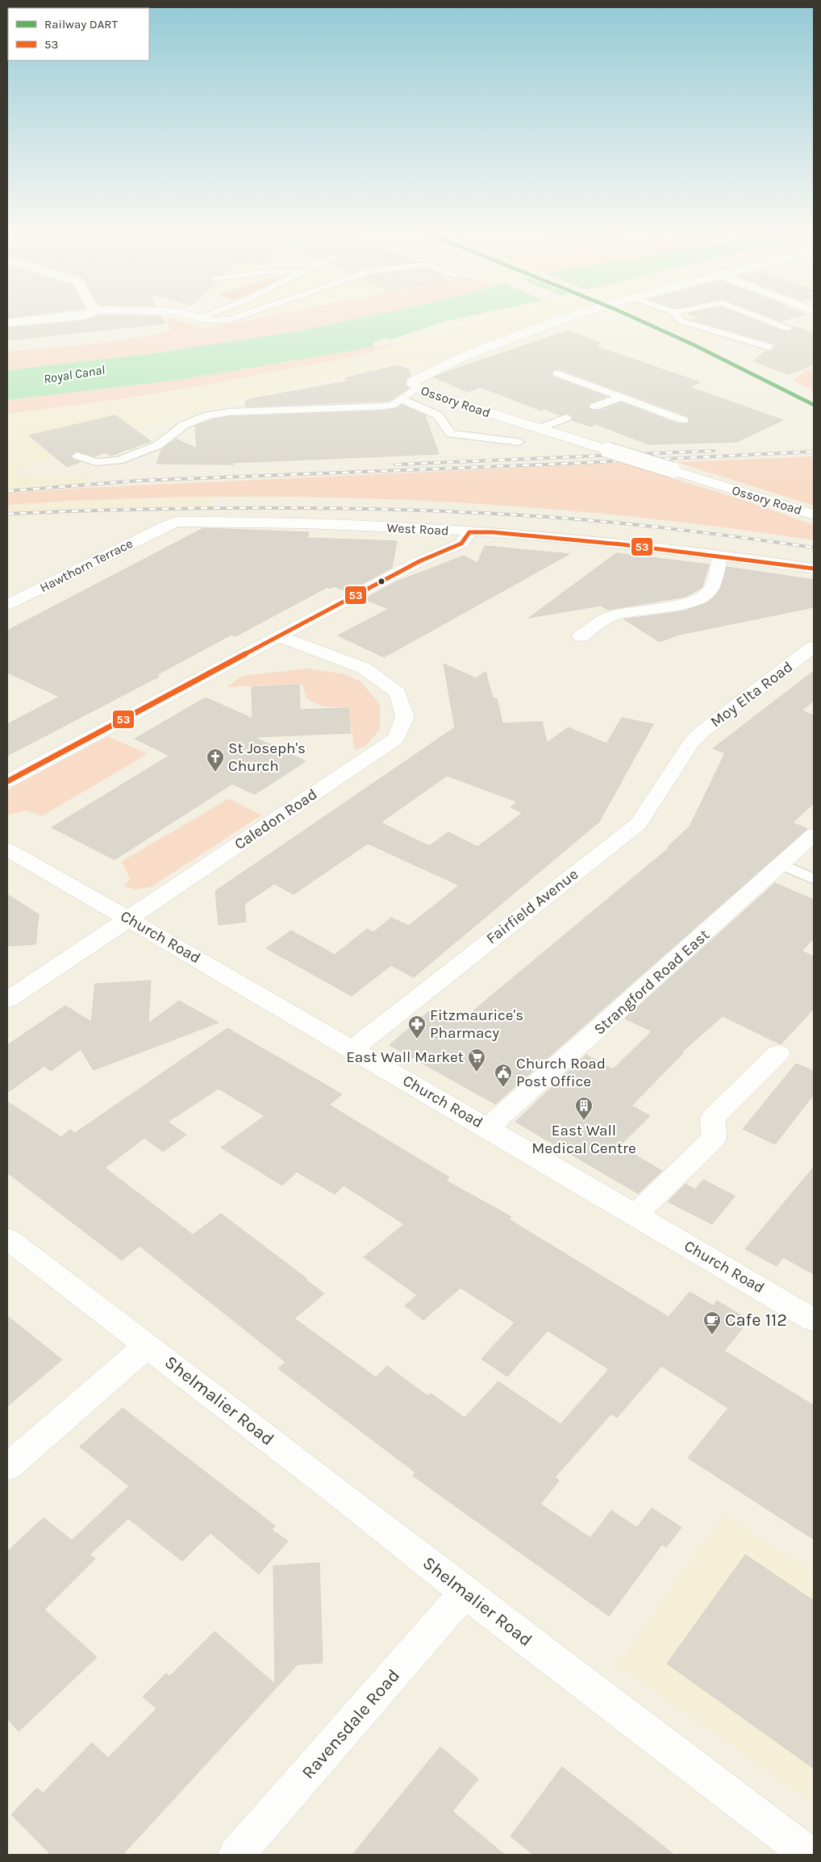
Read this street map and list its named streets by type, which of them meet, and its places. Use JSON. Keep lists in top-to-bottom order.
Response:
{
  "streets": {
    "street": [
      "Ossory Road",
      "West Road",
      "Hawthorn Terrace",
      "Moy Elta Road",
      "Caledon Road",
      "Fairfield Avenue",
      "Church Road",
      "Strangford Road East",
      "Shelmalier Road",
      "Ravensdale Road"
    ]
  },
  "crossings": [
    ["West Road", "Hawthorn Terrace"],
    ["Moy Elta Road", "Fairfield Avenue"],
    ["Caledon Road", "Church Road"],
    ["Fairfield Avenue", "Church Road"],
    ["Church Road", "Strangford Road East"],
    ["Shelmalier Road", "Ravensdale Road"]
  ],
  "water": ["Royal Canal"],
  "places": {
    "church": ["St Joseph's Church"],
    "pharmacy": ["Fitzmaurice's Pharmacy"],
    "supermarket": ["East Wall Market"],
    "public building": ["Church Road Post Office"],
    "building": ["East Wall Medical Centre"],
    "cafe": ["Cafe 112"]
  },
  "lines": ["rail line DART", "transit line 53"],
  "legend": ["Railway DART", "53"]
}
